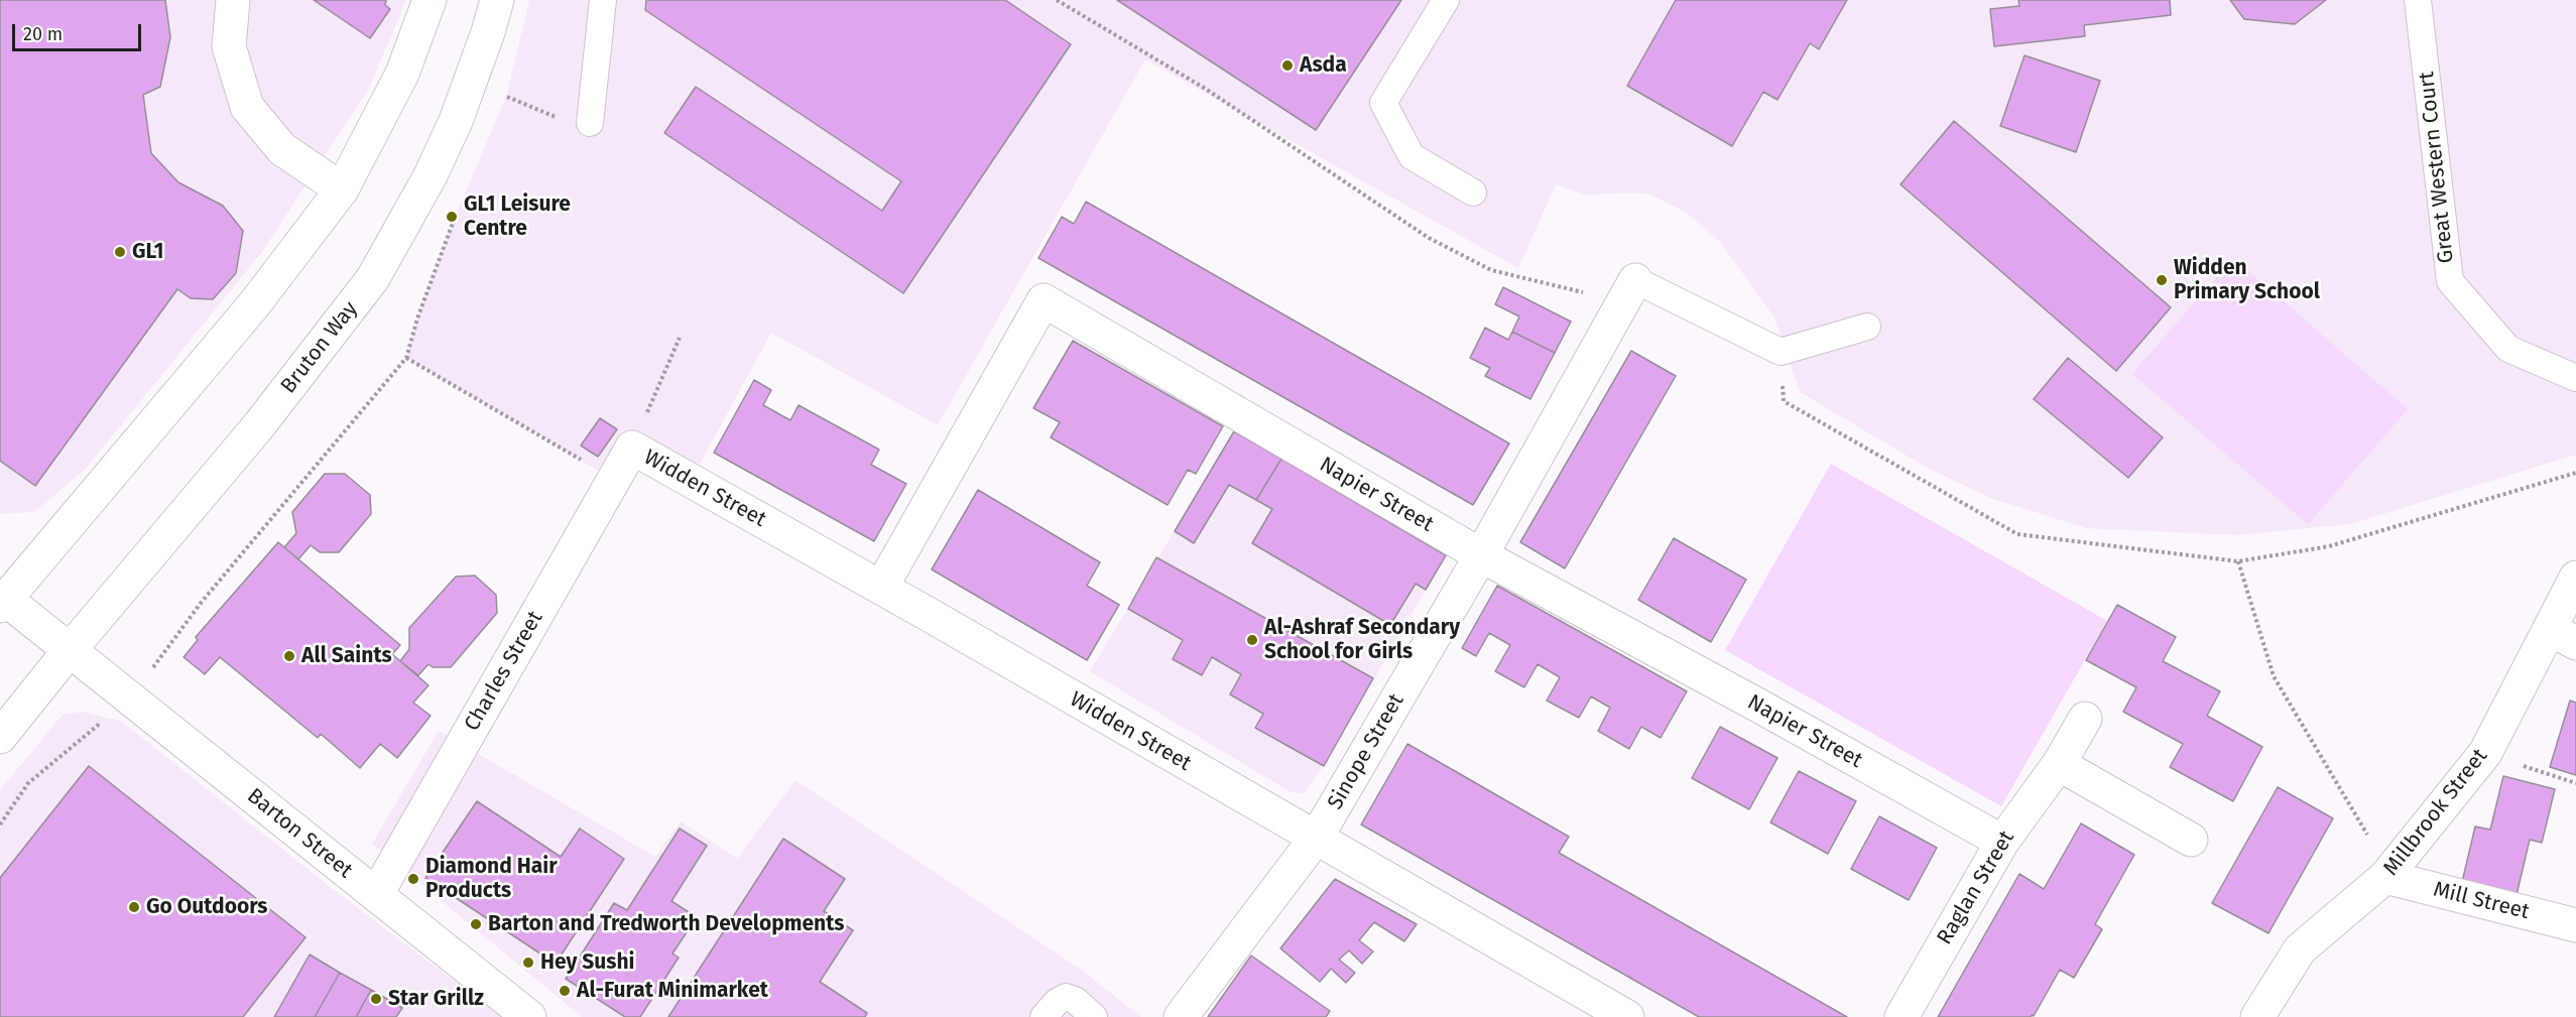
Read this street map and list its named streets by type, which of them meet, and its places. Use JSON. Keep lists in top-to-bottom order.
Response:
{
  "streets": {
    "street": [
      "Bruton Way",
      "Widden Street",
      "Napier Street",
      "Charles Street",
      "Sinope Street",
      "Millbrook Street",
      "Barton Street",
      "Raglan Street",
      "Mill Street"
    ],
    "lane": ["Great Western Court"]
  },
  "crossings": [
    ["Bruton Way", "Barton Street"],
    ["Widden Street", "Napier Street"],
    ["Widden Street", "Charles Street"],
    ["Widden Street", "Sinope Street"],
    ["Napier Street", "Sinope Street"],
    ["Napier Street", "Raglan Street"],
    ["Charles Street", "Barton Street"],
    ["Millbrook Street", "Mill Street"]
  ],
  "places": [
    "Asda",
    "GL1 Leisure Centre",
    "GL1",
    "Widden Primary School",
    "Al-Ashraf Secondary School for Girls",
    "All Saints",
    "Diamond Hair Products",
    "Go Outdoors",
    "Barton and Tredworth Developments",
    "Hey Sushi",
    "Al-Furat Minimarket",
    "Star Grillz"
  ],
  "scale_bar": "20 m"
}
